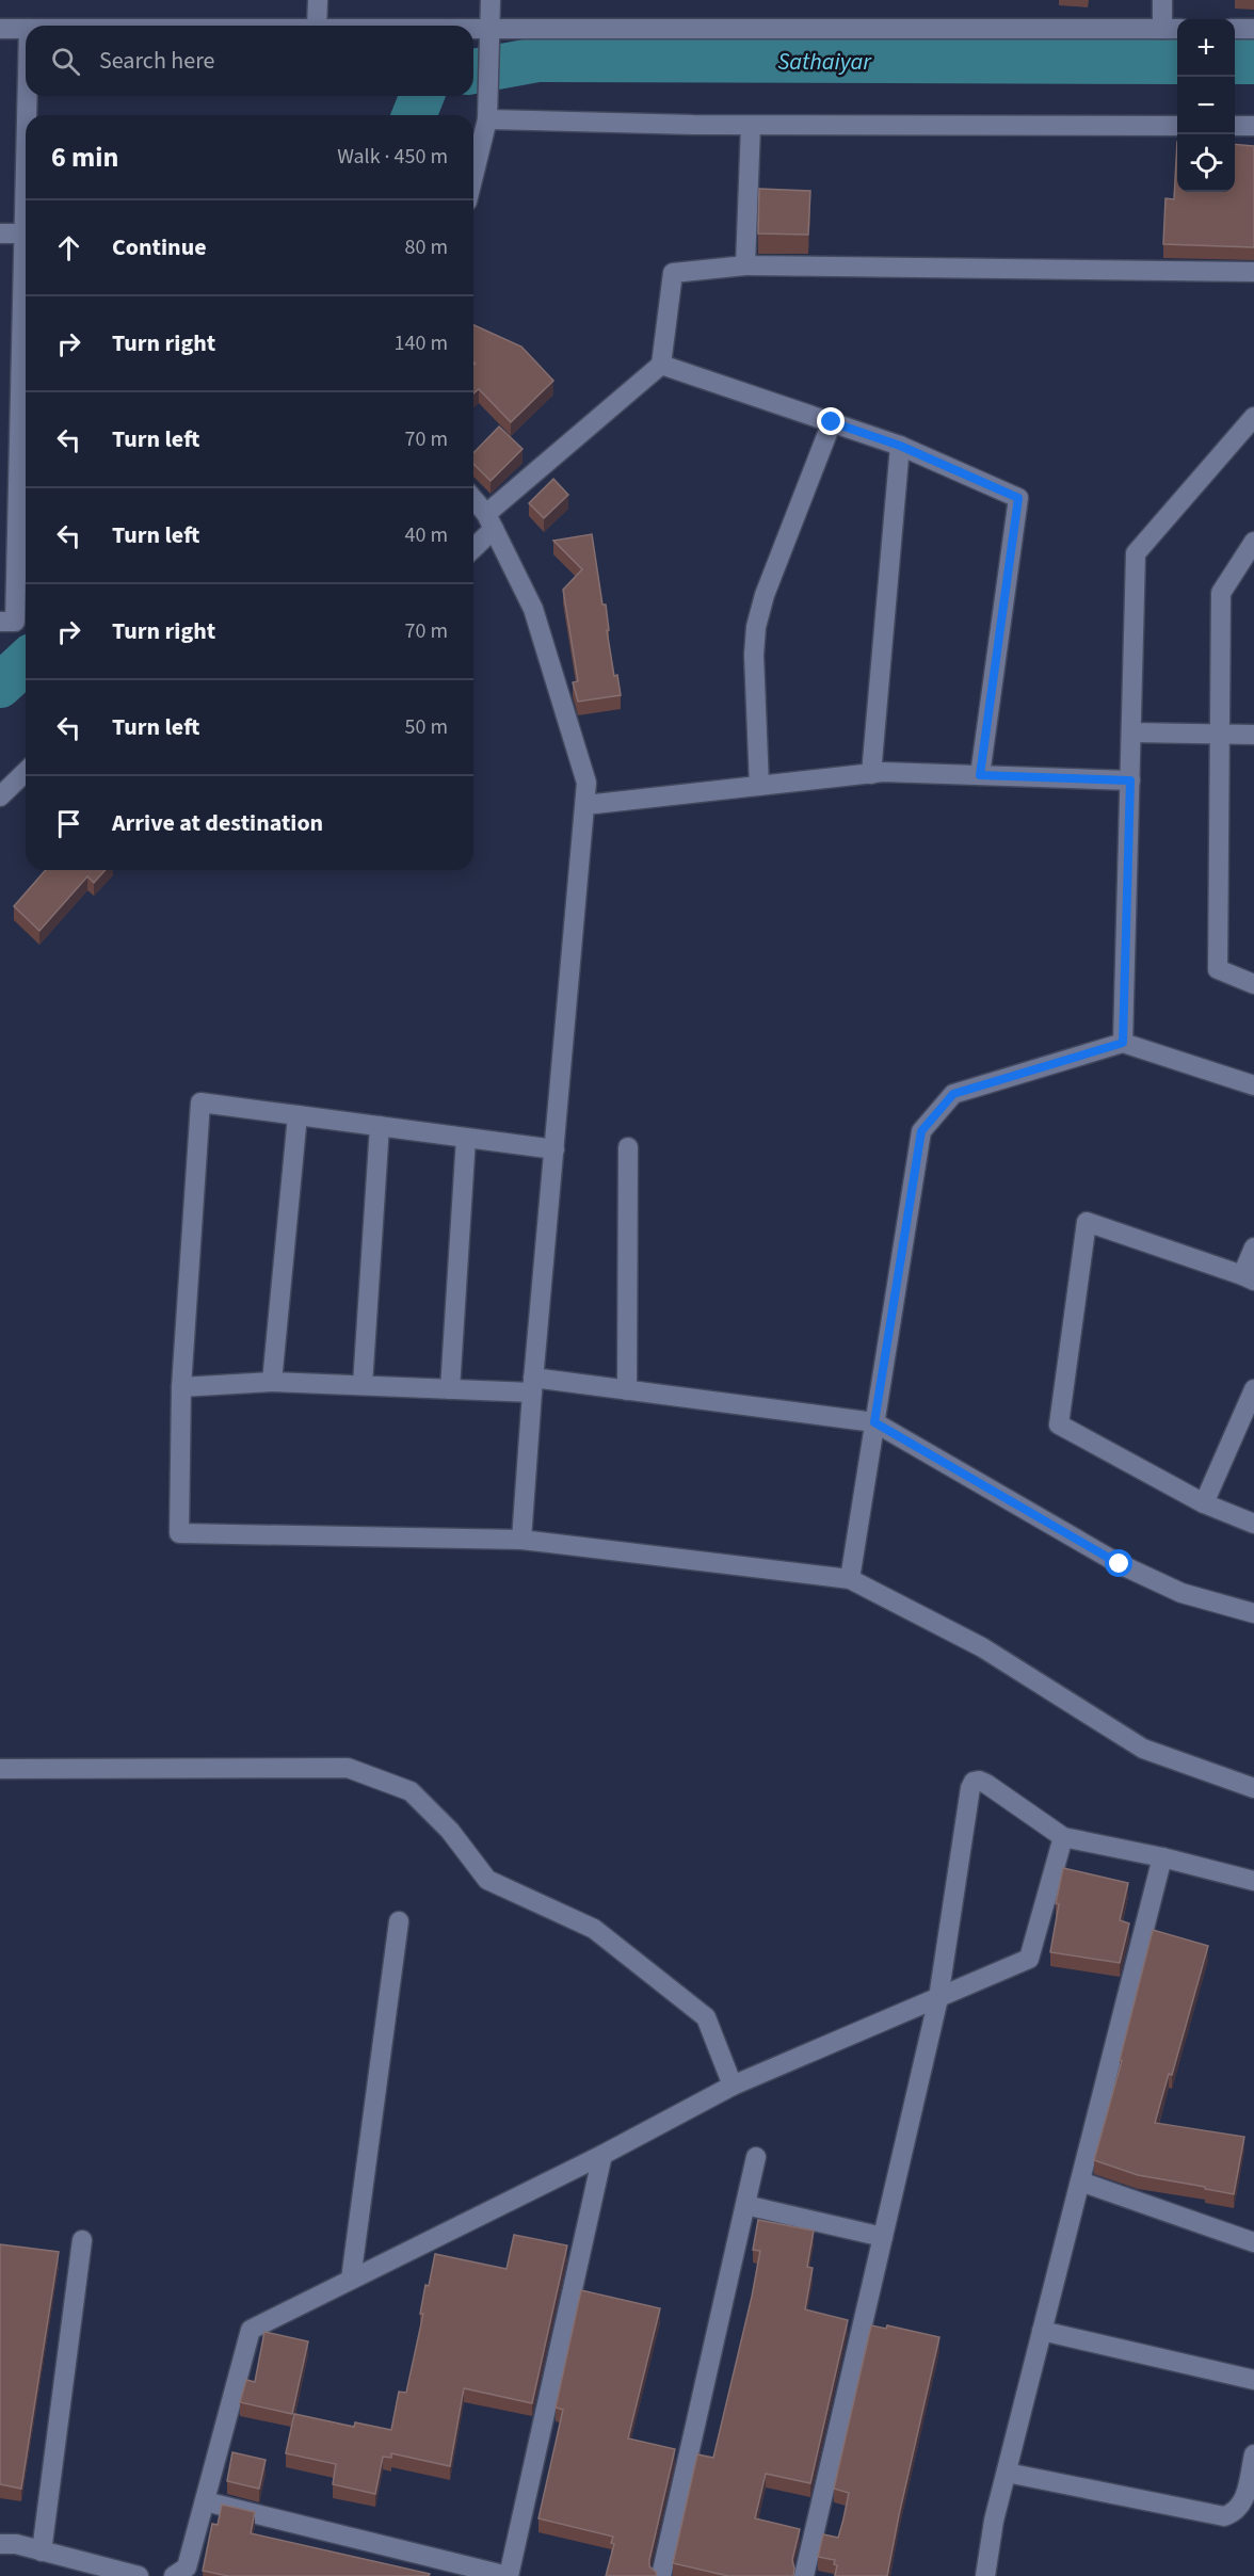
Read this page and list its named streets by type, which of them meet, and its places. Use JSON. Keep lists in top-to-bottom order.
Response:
{
  "water": ["Sathaiyar"],
  "page": {
    "map_buttons": ["+", "−"],
    "search": "Search here",
    "heading": ["6 min", "Walk · 450 m"],
    "list": [
      ["Continue", "80 m"],
      ["Turn right", "140 m"],
      ["Turn left", "70 m"],
      ["Turn left", "40 m"],
      ["Turn right", "70 m"],
      ["Turn left", "50 m"],
      "Arrive at destination"
    ]
  }
}
